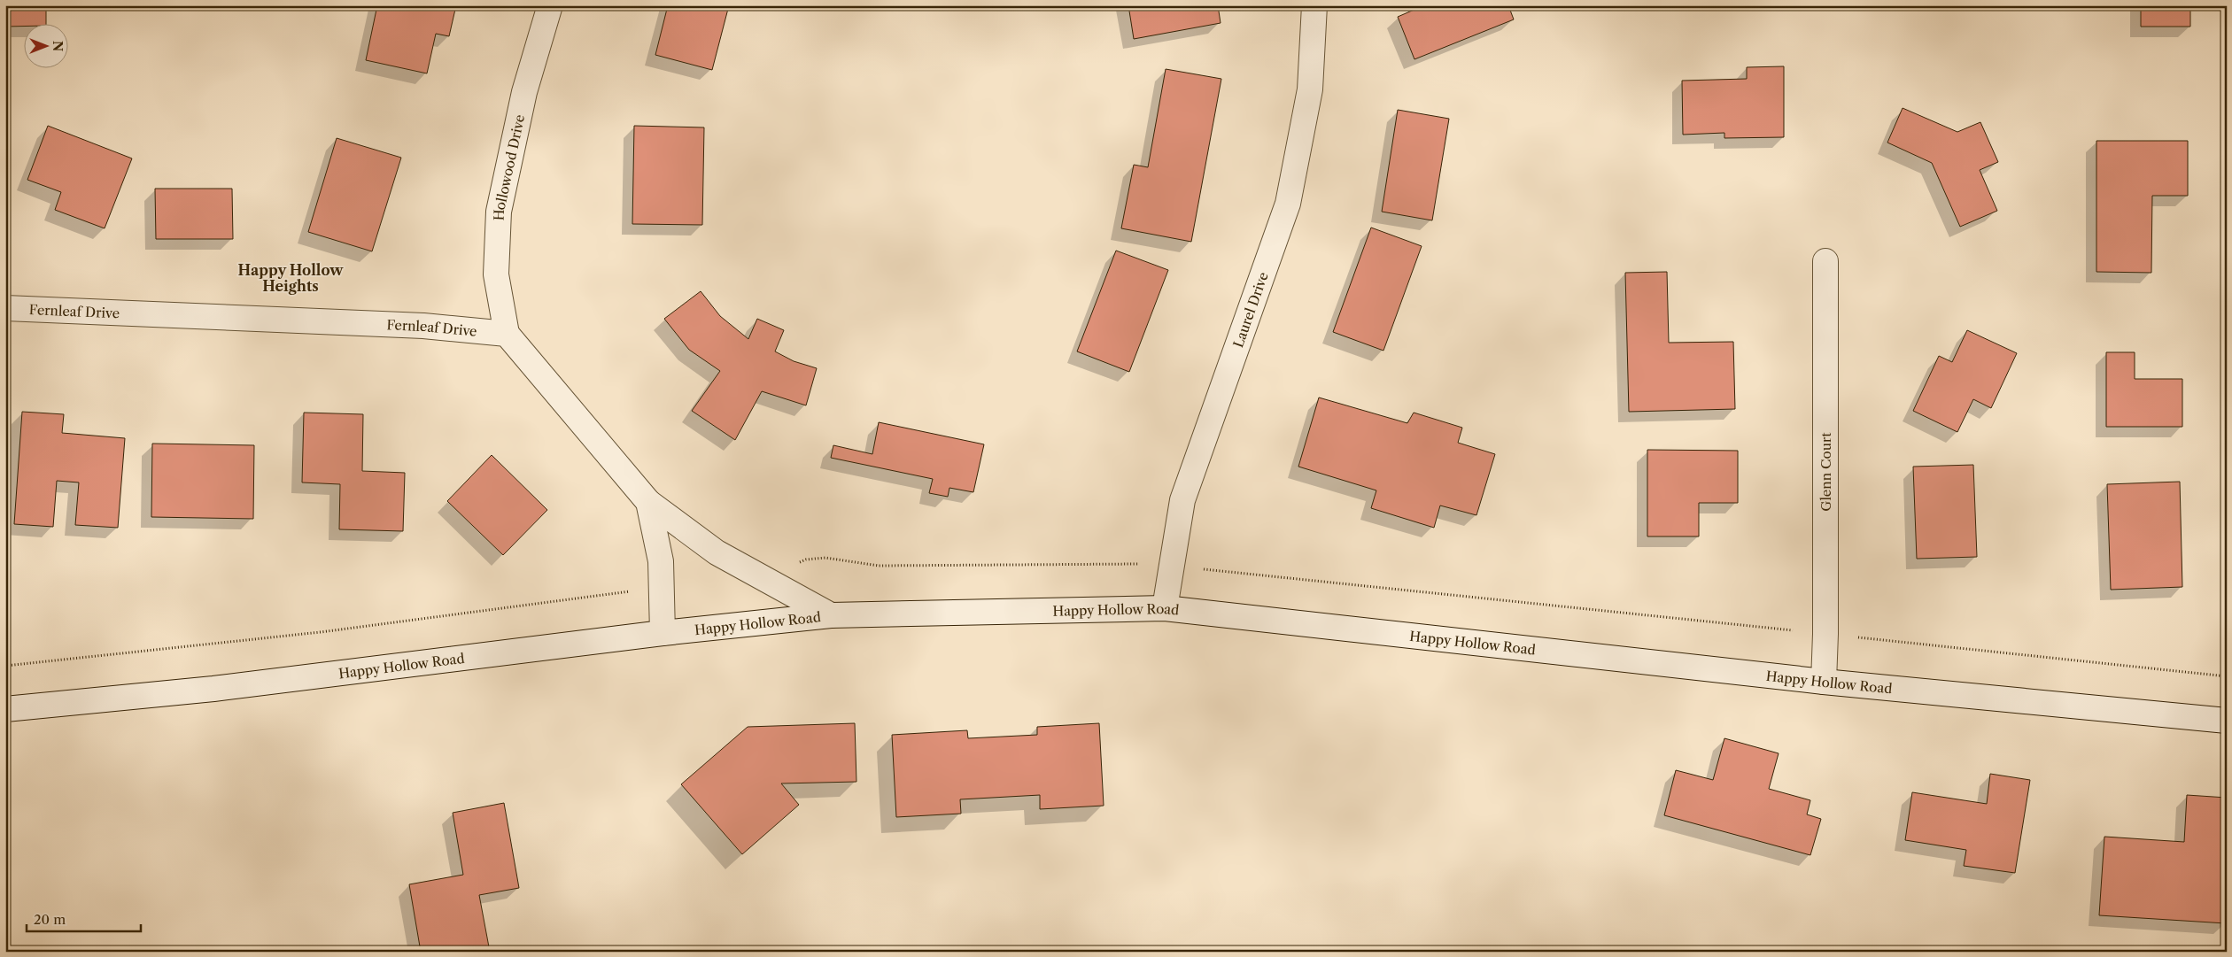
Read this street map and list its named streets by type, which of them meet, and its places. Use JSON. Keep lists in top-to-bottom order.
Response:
{
  "streets": {
    "street": [
      "Hollowood Drive",
      "Laurel Drive",
      "Fernleaf Drive",
      "Glenn Court",
      "Happy Hollow Road"
    ]
  },
  "crossings": [
    ["Hollowood Drive", "Fernleaf Drive"],
    ["Laurel Drive", "Happy Hollow Road"],
    ["Glenn Court", "Happy Hollow Road"]
  ],
  "districts": ["Happy Hollow Heights"],
  "scale_bar": "20 m",
  "north": "right"
}
